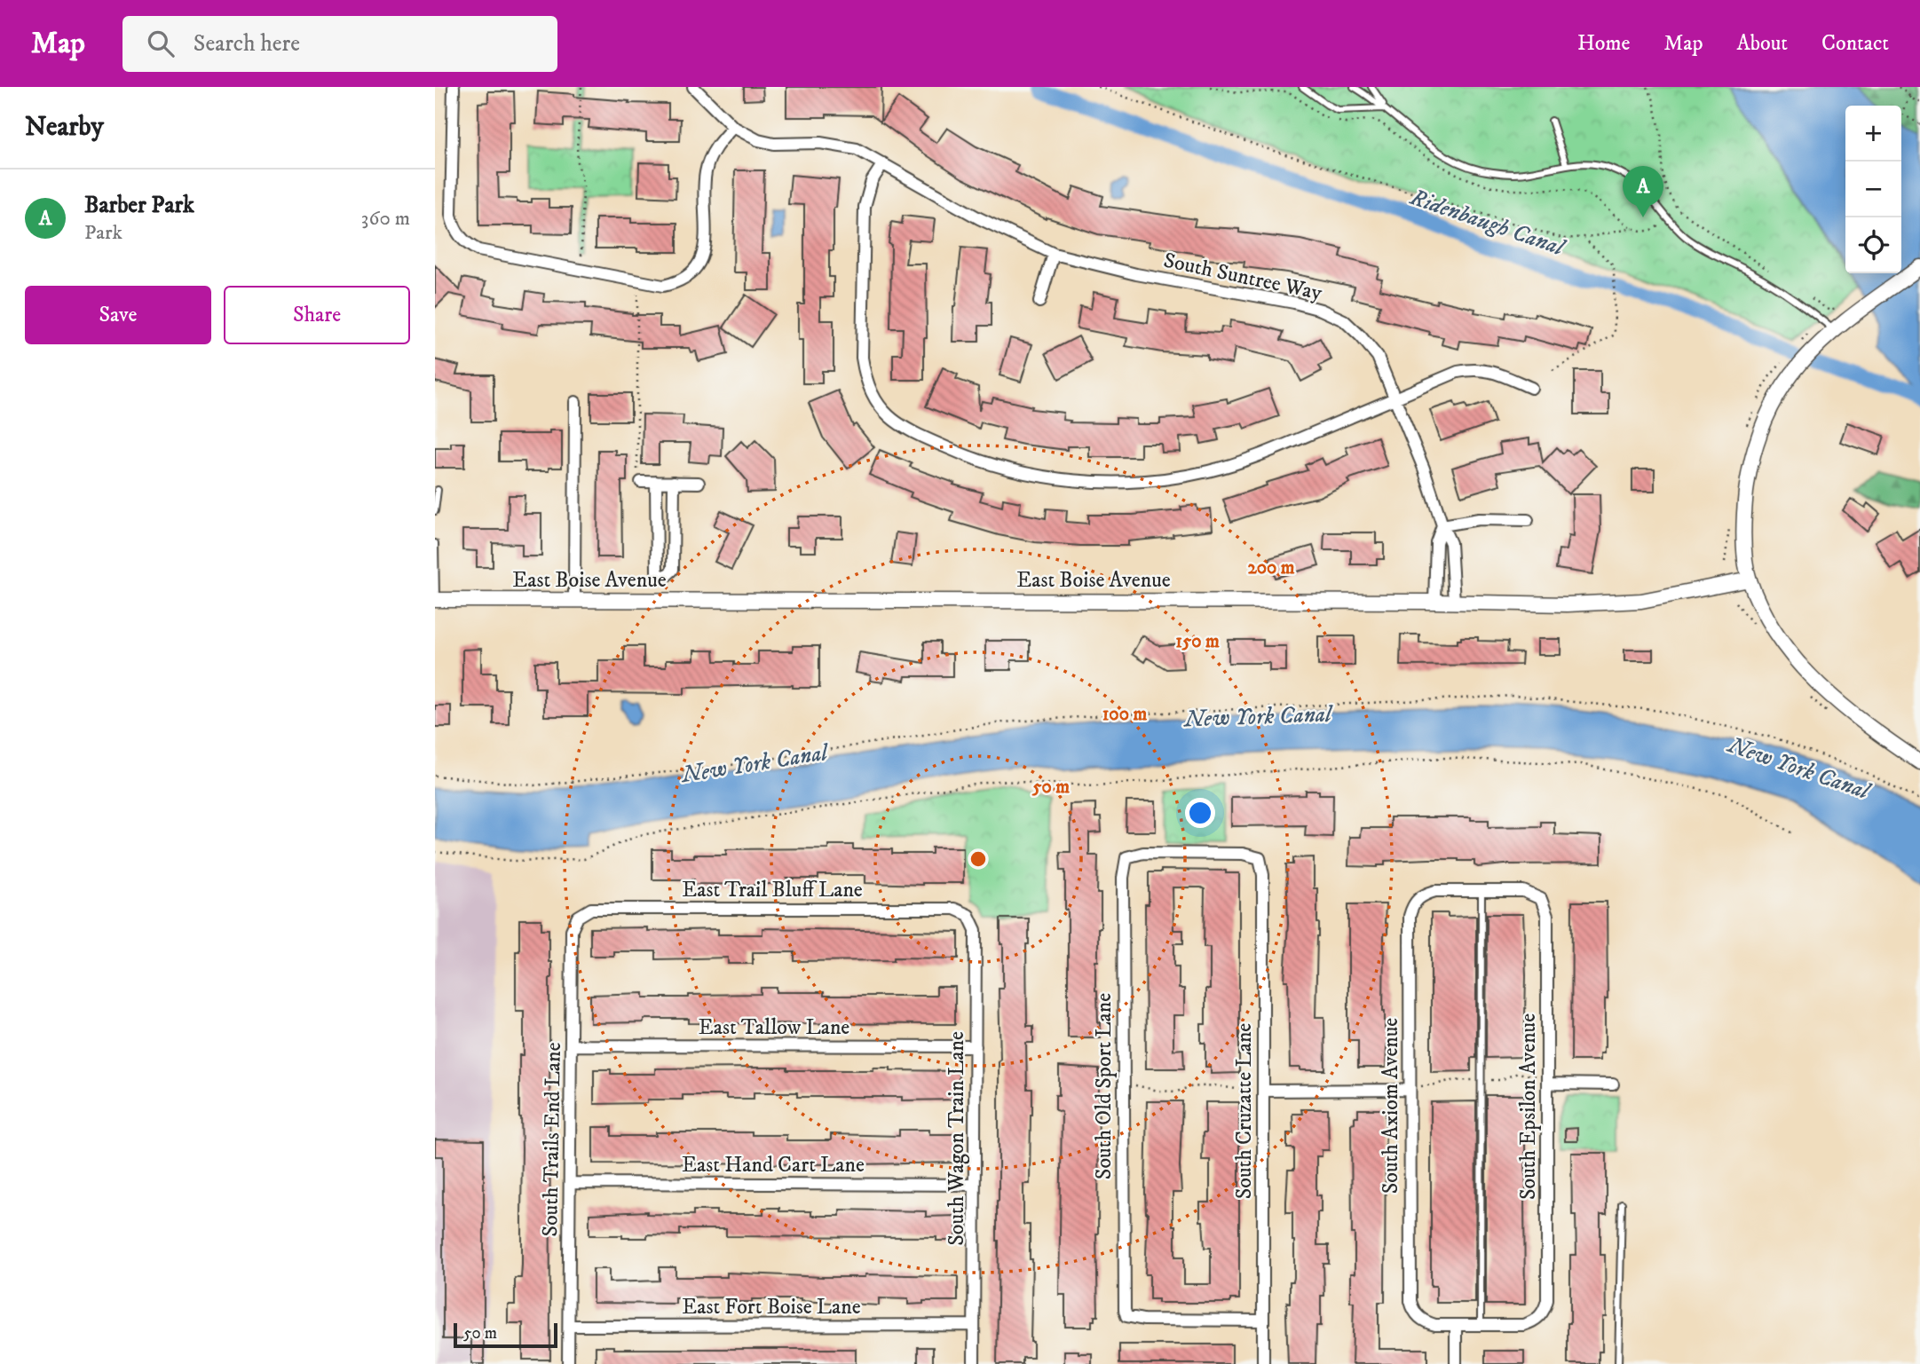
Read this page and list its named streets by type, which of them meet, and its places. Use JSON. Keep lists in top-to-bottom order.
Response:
{
  "streets": {
    "street": [
      "South Suntree Way",
      "East Boise Avenue",
      "East Trail Bluff Lane",
      "East Tallow Lane",
      "South Old Sport Lane",
      "South Axiom Avenue",
      "South Epsilon Avenue",
      "South Cruzatte Lane",
      "South Wagon Train Lane",
      "South Trails End Lane",
      "East Hand Cart Lane",
      "East Fort Boise Lane"
    ]
  },
  "crossings": [
    ["South Suntree Way", "East Boise Avenue"],
    ["East Trail Bluff Lane", "South Wagon Train Lane"],
    ["East Trail Bluff Lane", "South Trails End Lane"],
    ["East Tallow Lane", "South Wagon Train Lane"],
    ["East Tallow Lane", "South Trails End Lane"],
    ["South Old Sport Lane", "South Cruzatte Lane"],
    ["South Axiom Avenue", "South Epsilon Avenue"],
    ["South Wagon Train Lane", "East Hand Cart Lane"],
    ["South Wagon Train Lane", "East Fort Boise Lane"],
    ["South Trails End Lane", "East Hand Cart Lane"],
    ["South Trails End Lane", "East Fort Boise Lane"]
  ],
  "water": ["Ridenbaugh Canal", "New York Canal"],
  "scale_bar": "50 m",
  "page": {
    "header": "Map",
    "search": "Search here",
    "nav": [
      "Home",
      "Map",
      "About",
      "Contact"
    ],
    "heading": "Nearby",
    "map_buttons": ["+", "−"],
    "pins": "A",
    "list": [
      {
        "mark": "A",
        "name": "Barber Park",
        "note": "Park",
        "value": "360 m"
      }
    ],
    "buttons": ["Save", "Share"],
    "scale": "50 m"
  },
  "rings": [
    "200 m",
    "150 m",
    "100 m",
    "50 m"
  ]
}
